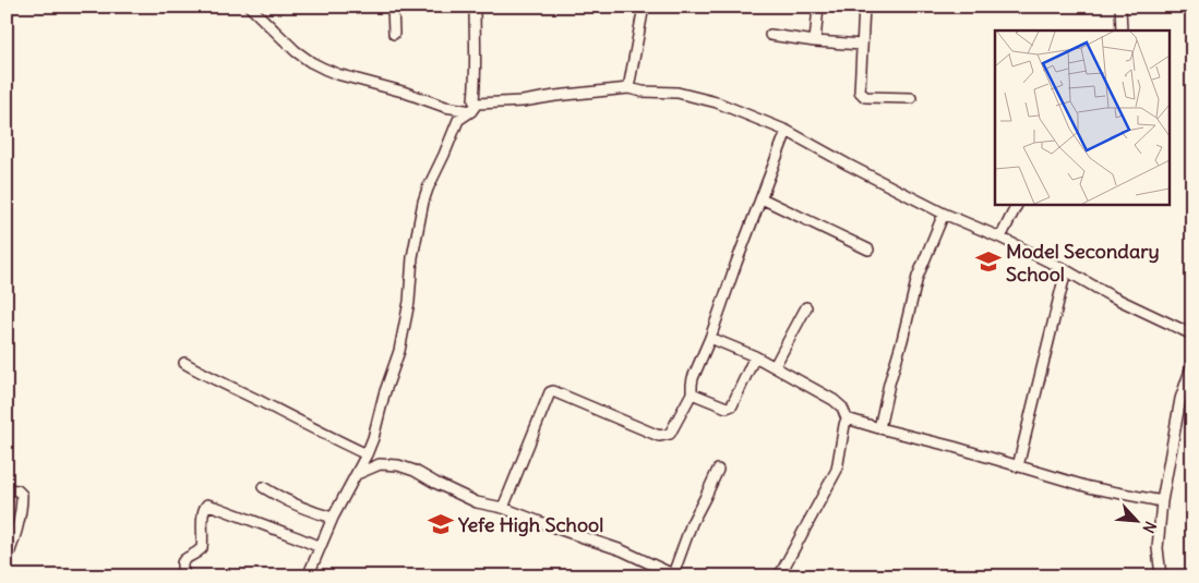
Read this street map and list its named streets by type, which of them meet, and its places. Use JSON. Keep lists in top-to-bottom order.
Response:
{
  "places": {
    "school or university": ["Model Secondary School", "Yefe High School"]
  },
  "north": "bottom right"
}
